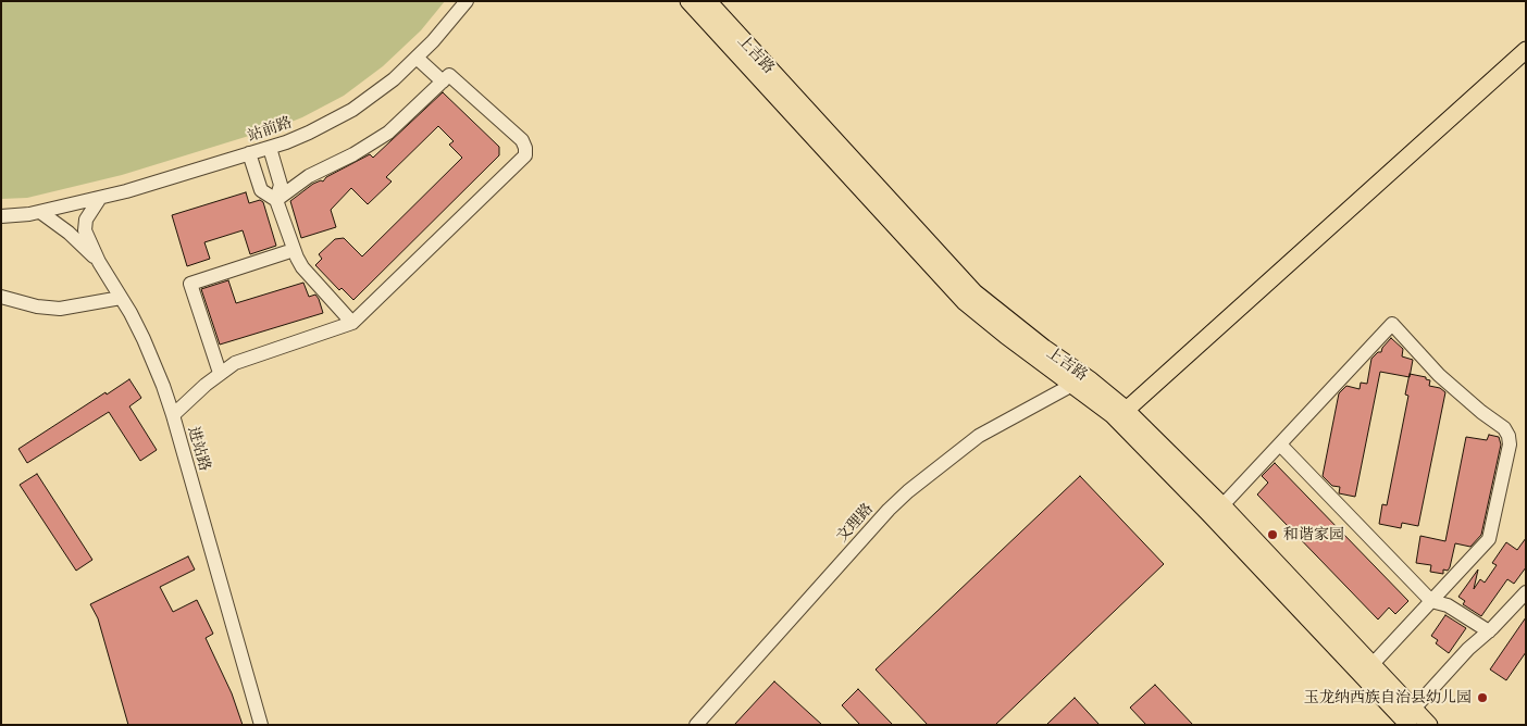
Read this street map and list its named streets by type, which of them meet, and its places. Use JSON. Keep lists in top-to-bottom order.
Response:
{
  "streets": {
    "main road": ["上吉路"],
    "street": ["站前路", "进站路", "文理路"]
  },
  "crossings": [
    ["上吉路", "文理路"],
    ["站前路", "进站路"]
  ],
  "places": ["和谐家园", "玉龙纳西族自治县幼儿园"]
}
